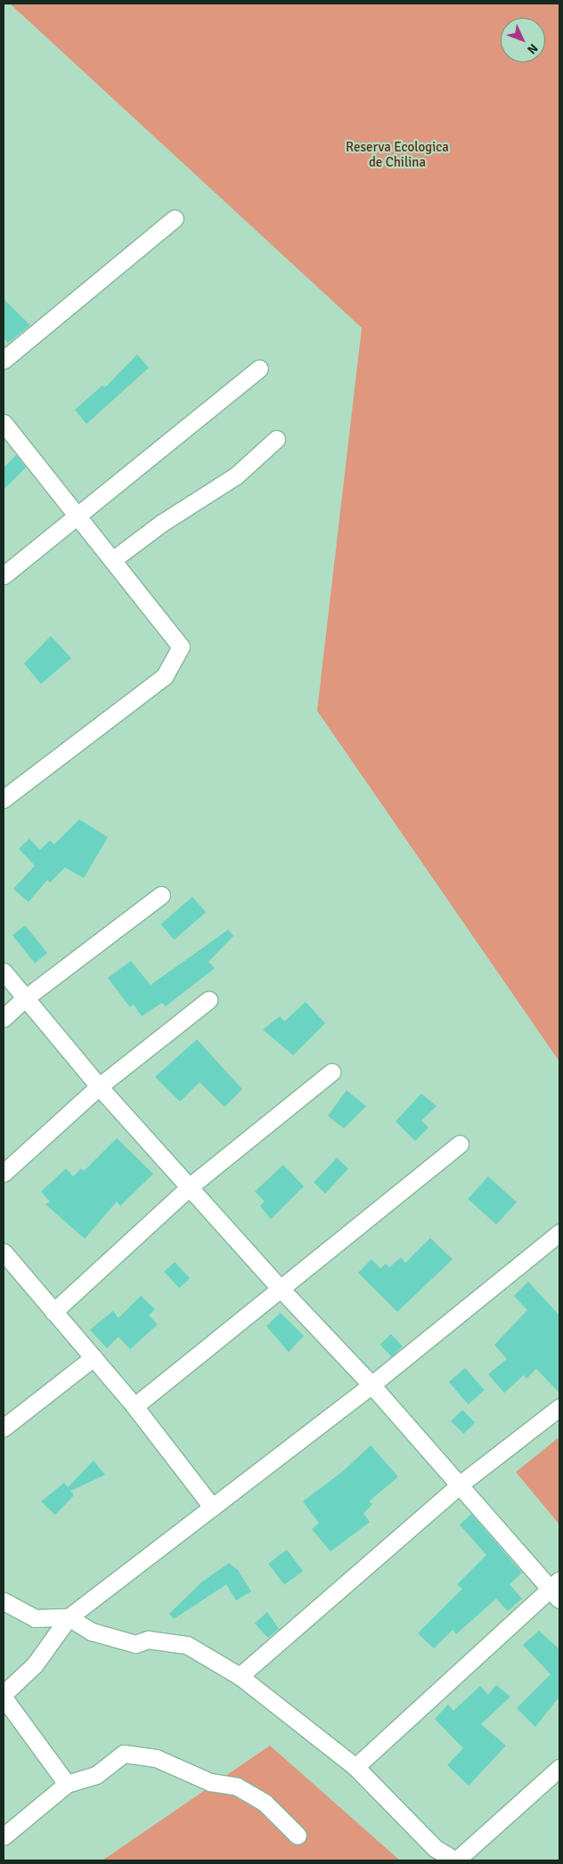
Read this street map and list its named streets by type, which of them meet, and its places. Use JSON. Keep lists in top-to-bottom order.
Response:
{
  "parks": ["Reserva Ecologica de Chilina"],
  "north": "bottom right"
}
